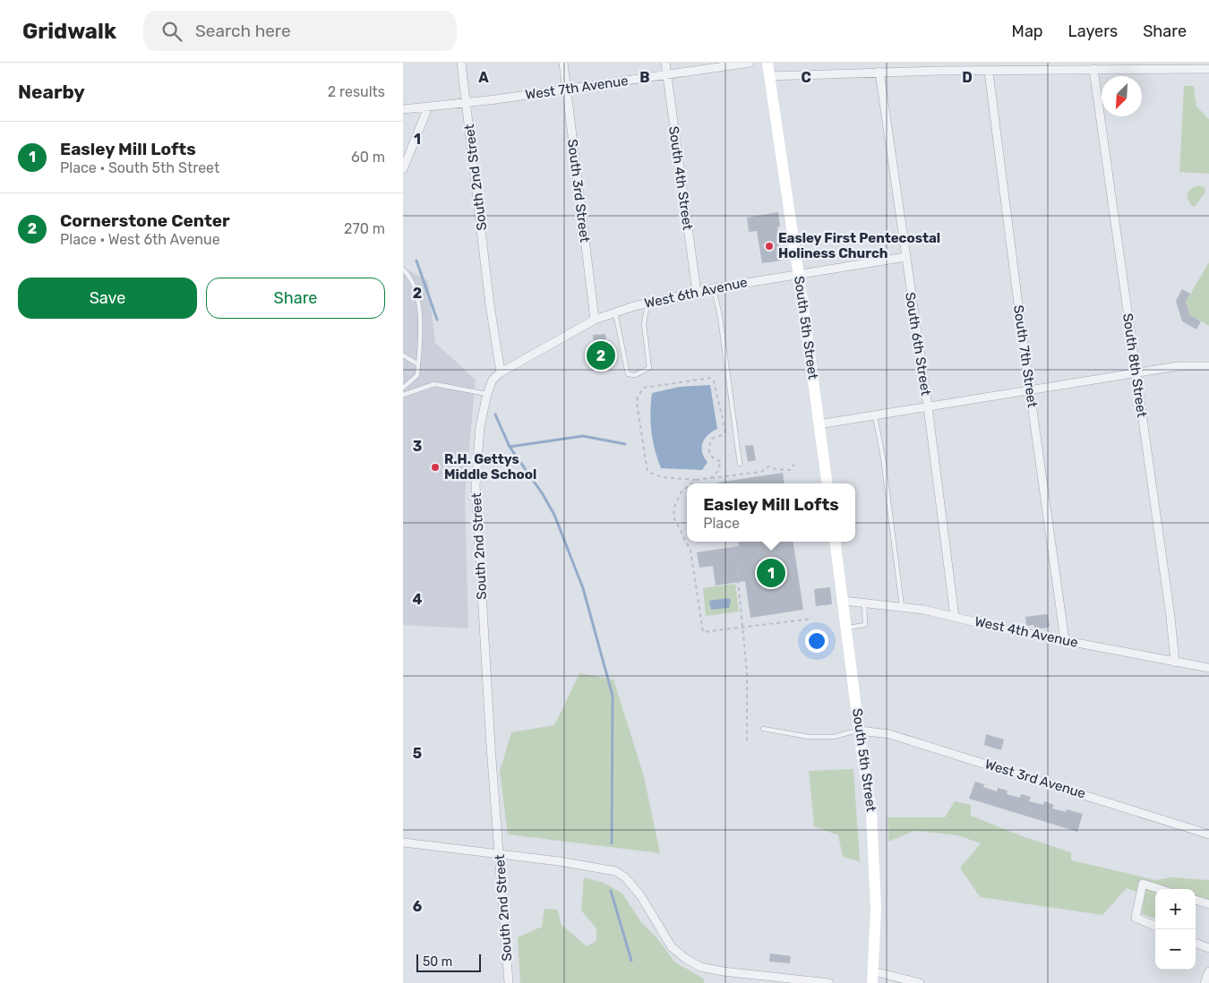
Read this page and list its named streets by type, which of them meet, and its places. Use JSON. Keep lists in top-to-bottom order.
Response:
{
  "streets": {
    "street": [
      "West 7th Avenue",
      "South 2nd Street",
      "South 4th Street",
      "South 3rd Street",
      "West 6th Avenue",
      "South 5th Street",
      "South 6th Street",
      "South 7th Street",
      "South 8th Street",
      "West 4th Avenue",
      "West 3rd Avenue"
    ]
  },
  "crossings": [
    ["West 7th Avenue", "South 2nd Street"],
    ["West 7th Avenue", "South 4th Street"],
    ["West 7th Avenue", "South 3rd Street"],
    ["South 2nd Street", "West 6th Avenue"],
    ["South 4th Street", "West 6th Avenue"],
    ["South 3rd Street", "West 6th Avenue"],
    ["West 6th Avenue", "South 5th Street"],
    ["West 6th Avenue", "South 6th Street"],
    ["South 5th Street", "West 4th Avenue"],
    ["South 5th Street", "West 3rd Avenue"],
    ["South 6th Street", "West 4th Avenue"],
    ["South 7th Street", "West 4th Avenue"],
    ["South 8th Street", "West 4th Avenue"]
  ],
  "places": ["Easley First Pentecostal Holiness Church", "R.H. Gettys Middle School"],
  "scale_bar": "50 m",
  "north": "bottom left",
  "page": {
    "header": "Gridwalk",
    "search": "Search here",
    "nav": ["Map", "Layers", "Share"],
    "heading": ["Nearby", "2 results"],
    "list": [
      {
        "mark": "1",
        "name": "Easley Mill Lofts",
        "note": "Place · South 5th Street",
        "value": "60 m"
      },
      {
        "mark": "2",
        "name": "Cornerstone Center",
        "note": "Place · West 6th Avenue",
        "value": "270 m"
      }
    ],
    "buttons": ["Save", "Share"],
    "pins": ["2", "1"],
    "popup": ["Easley Mill Lofts", "Place"],
    "map_buttons": ["+", "−"],
    "scale": "50 m"
  },
  "grid": {
    "columns": [
      "A",
      "B",
      "C",
      "D"
    ],
    "rows": [
      "1",
      "2",
      "3",
      "4",
      "5",
      "6"
    ]
  }
}
